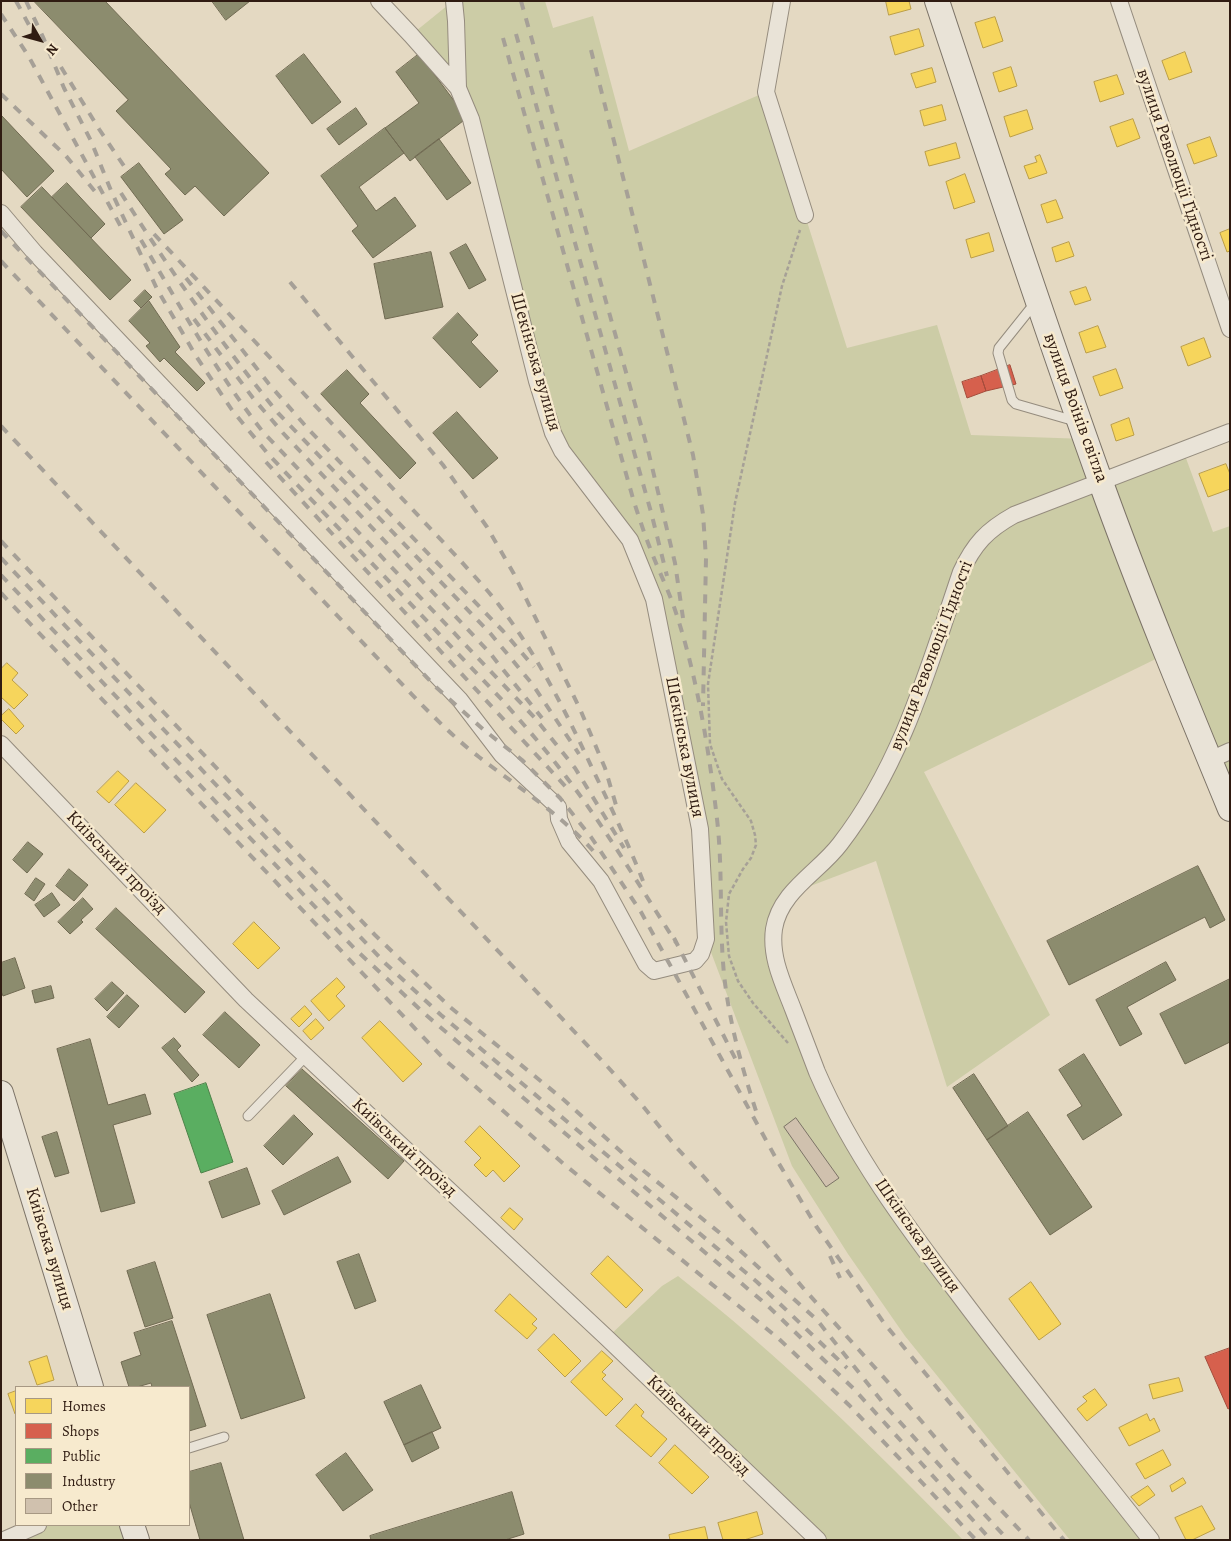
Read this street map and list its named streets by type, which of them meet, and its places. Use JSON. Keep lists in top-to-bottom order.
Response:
{
  "streets": {
    "street": [
      "вулиця Революції Гідності",
      "Шекінська вулиця",
      "вулиця Воїнів світла",
      "Київський проїзд",
      "Шкінська вулиця",
      "Київська вулиця"
    ]
  },
  "crossings": [
    ["вулиця Революції Гідності", "вулиця Воїнів світла"],
    ["вулиця Революції Гідності", "Шкінська вулиця"]
  ],
  "legend": [
    "Homes",
    "Shops",
    "Public",
    "Industry",
    "Other"
  ],
  "north": "bottom right"
}
